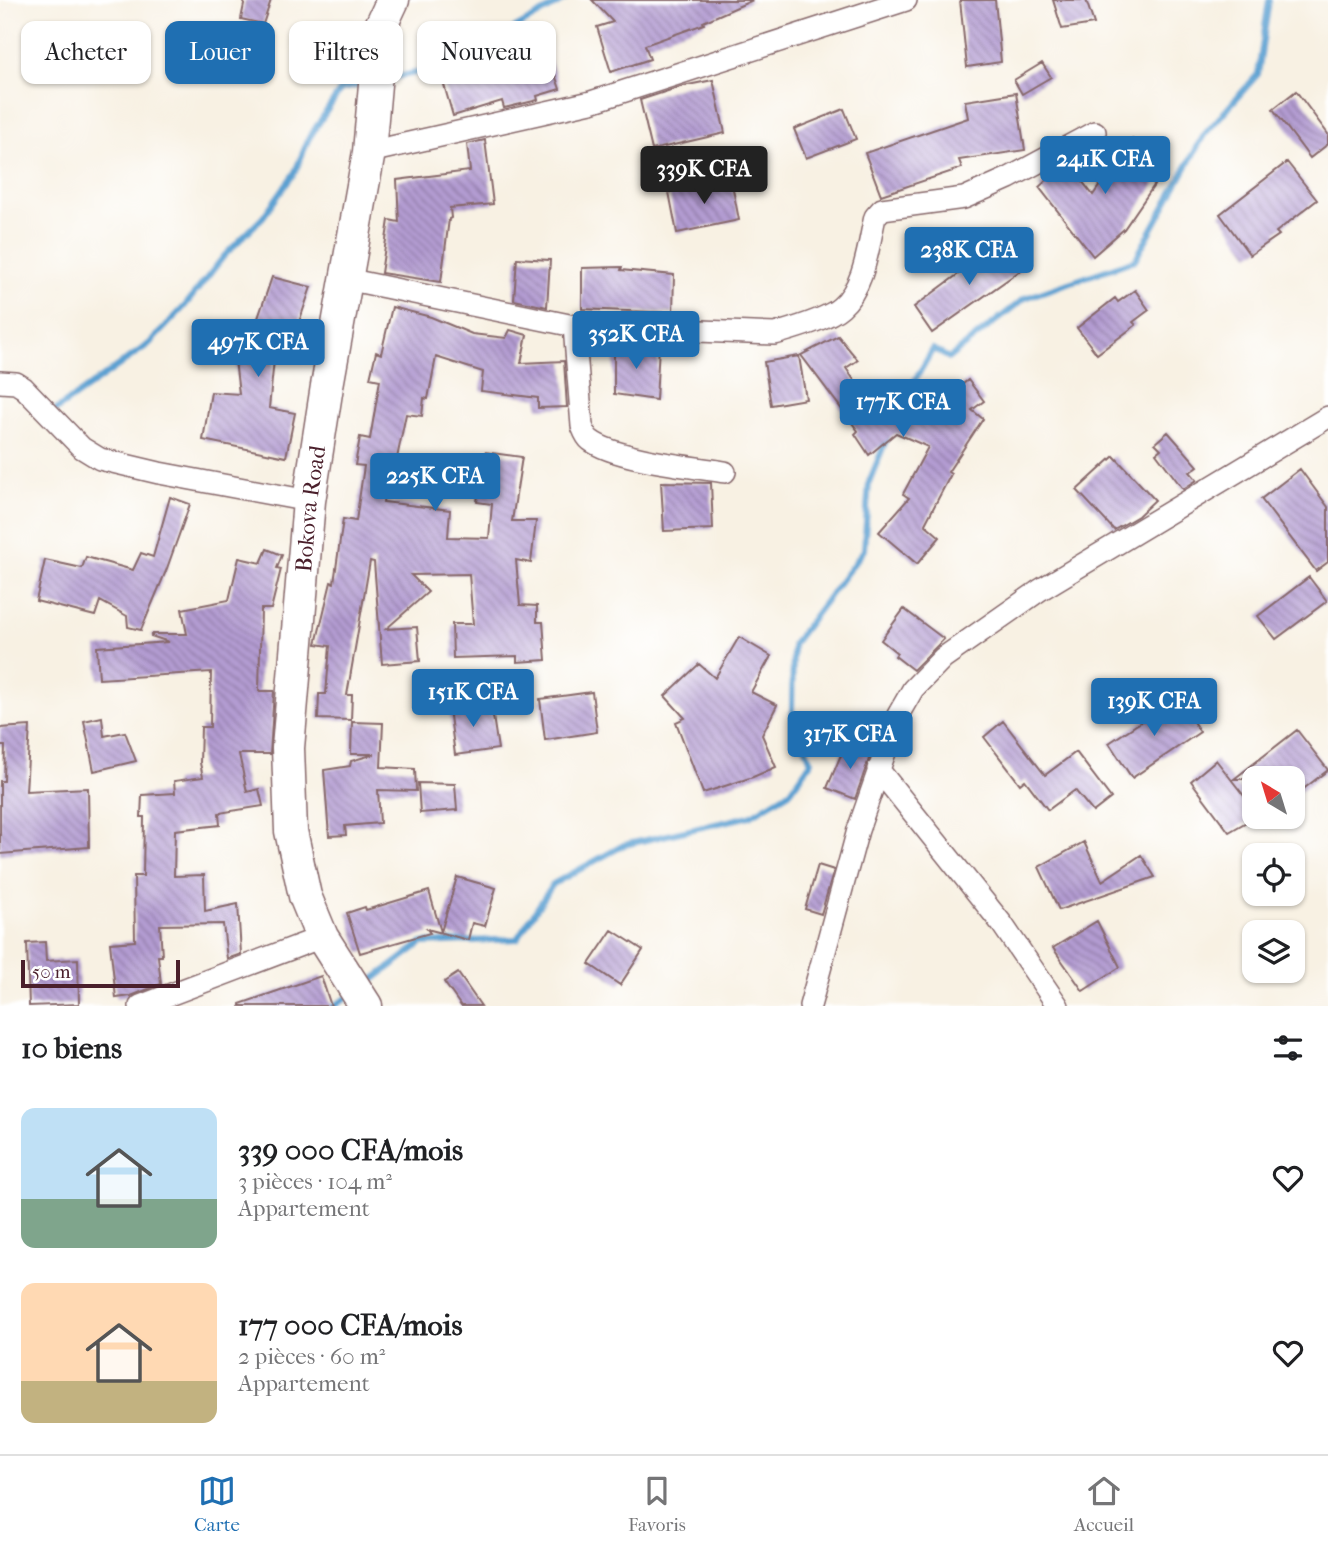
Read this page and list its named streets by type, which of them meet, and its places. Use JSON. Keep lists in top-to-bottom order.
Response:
{
  "streets": {
    "street": ["Bokova Road"]
  },
  "scale_bar": "50 m",
  "north": "top left",
  "page": {
    "chip": [
      "Acheter",
      "Louer",
      "Filtres",
      "Nouveau"
    ],
    "price": [
      "241K CFA",
      "339K CFA",
      "238K CFA",
      "352K CFA",
      "497K CFA",
      "177K CFA",
      "225K CFA",
      "151K CFA",
      "139K CFA",
      "317K CFA"
    ],
    "scale": "50 m",
    "heading": "10 biens",
    "list": [
      {
        "name": "339 000 CFA/mois",
        "note": "3 pièces · 104 m² · Appartement"
      },
      {
        "name": "177 000 CFA/mois",
        "note": "2 pièces · 60 m² · Appartement"
      }
    ],
    "tabs": ["Carte", "Favoris", "Accueil"]
  }
}
